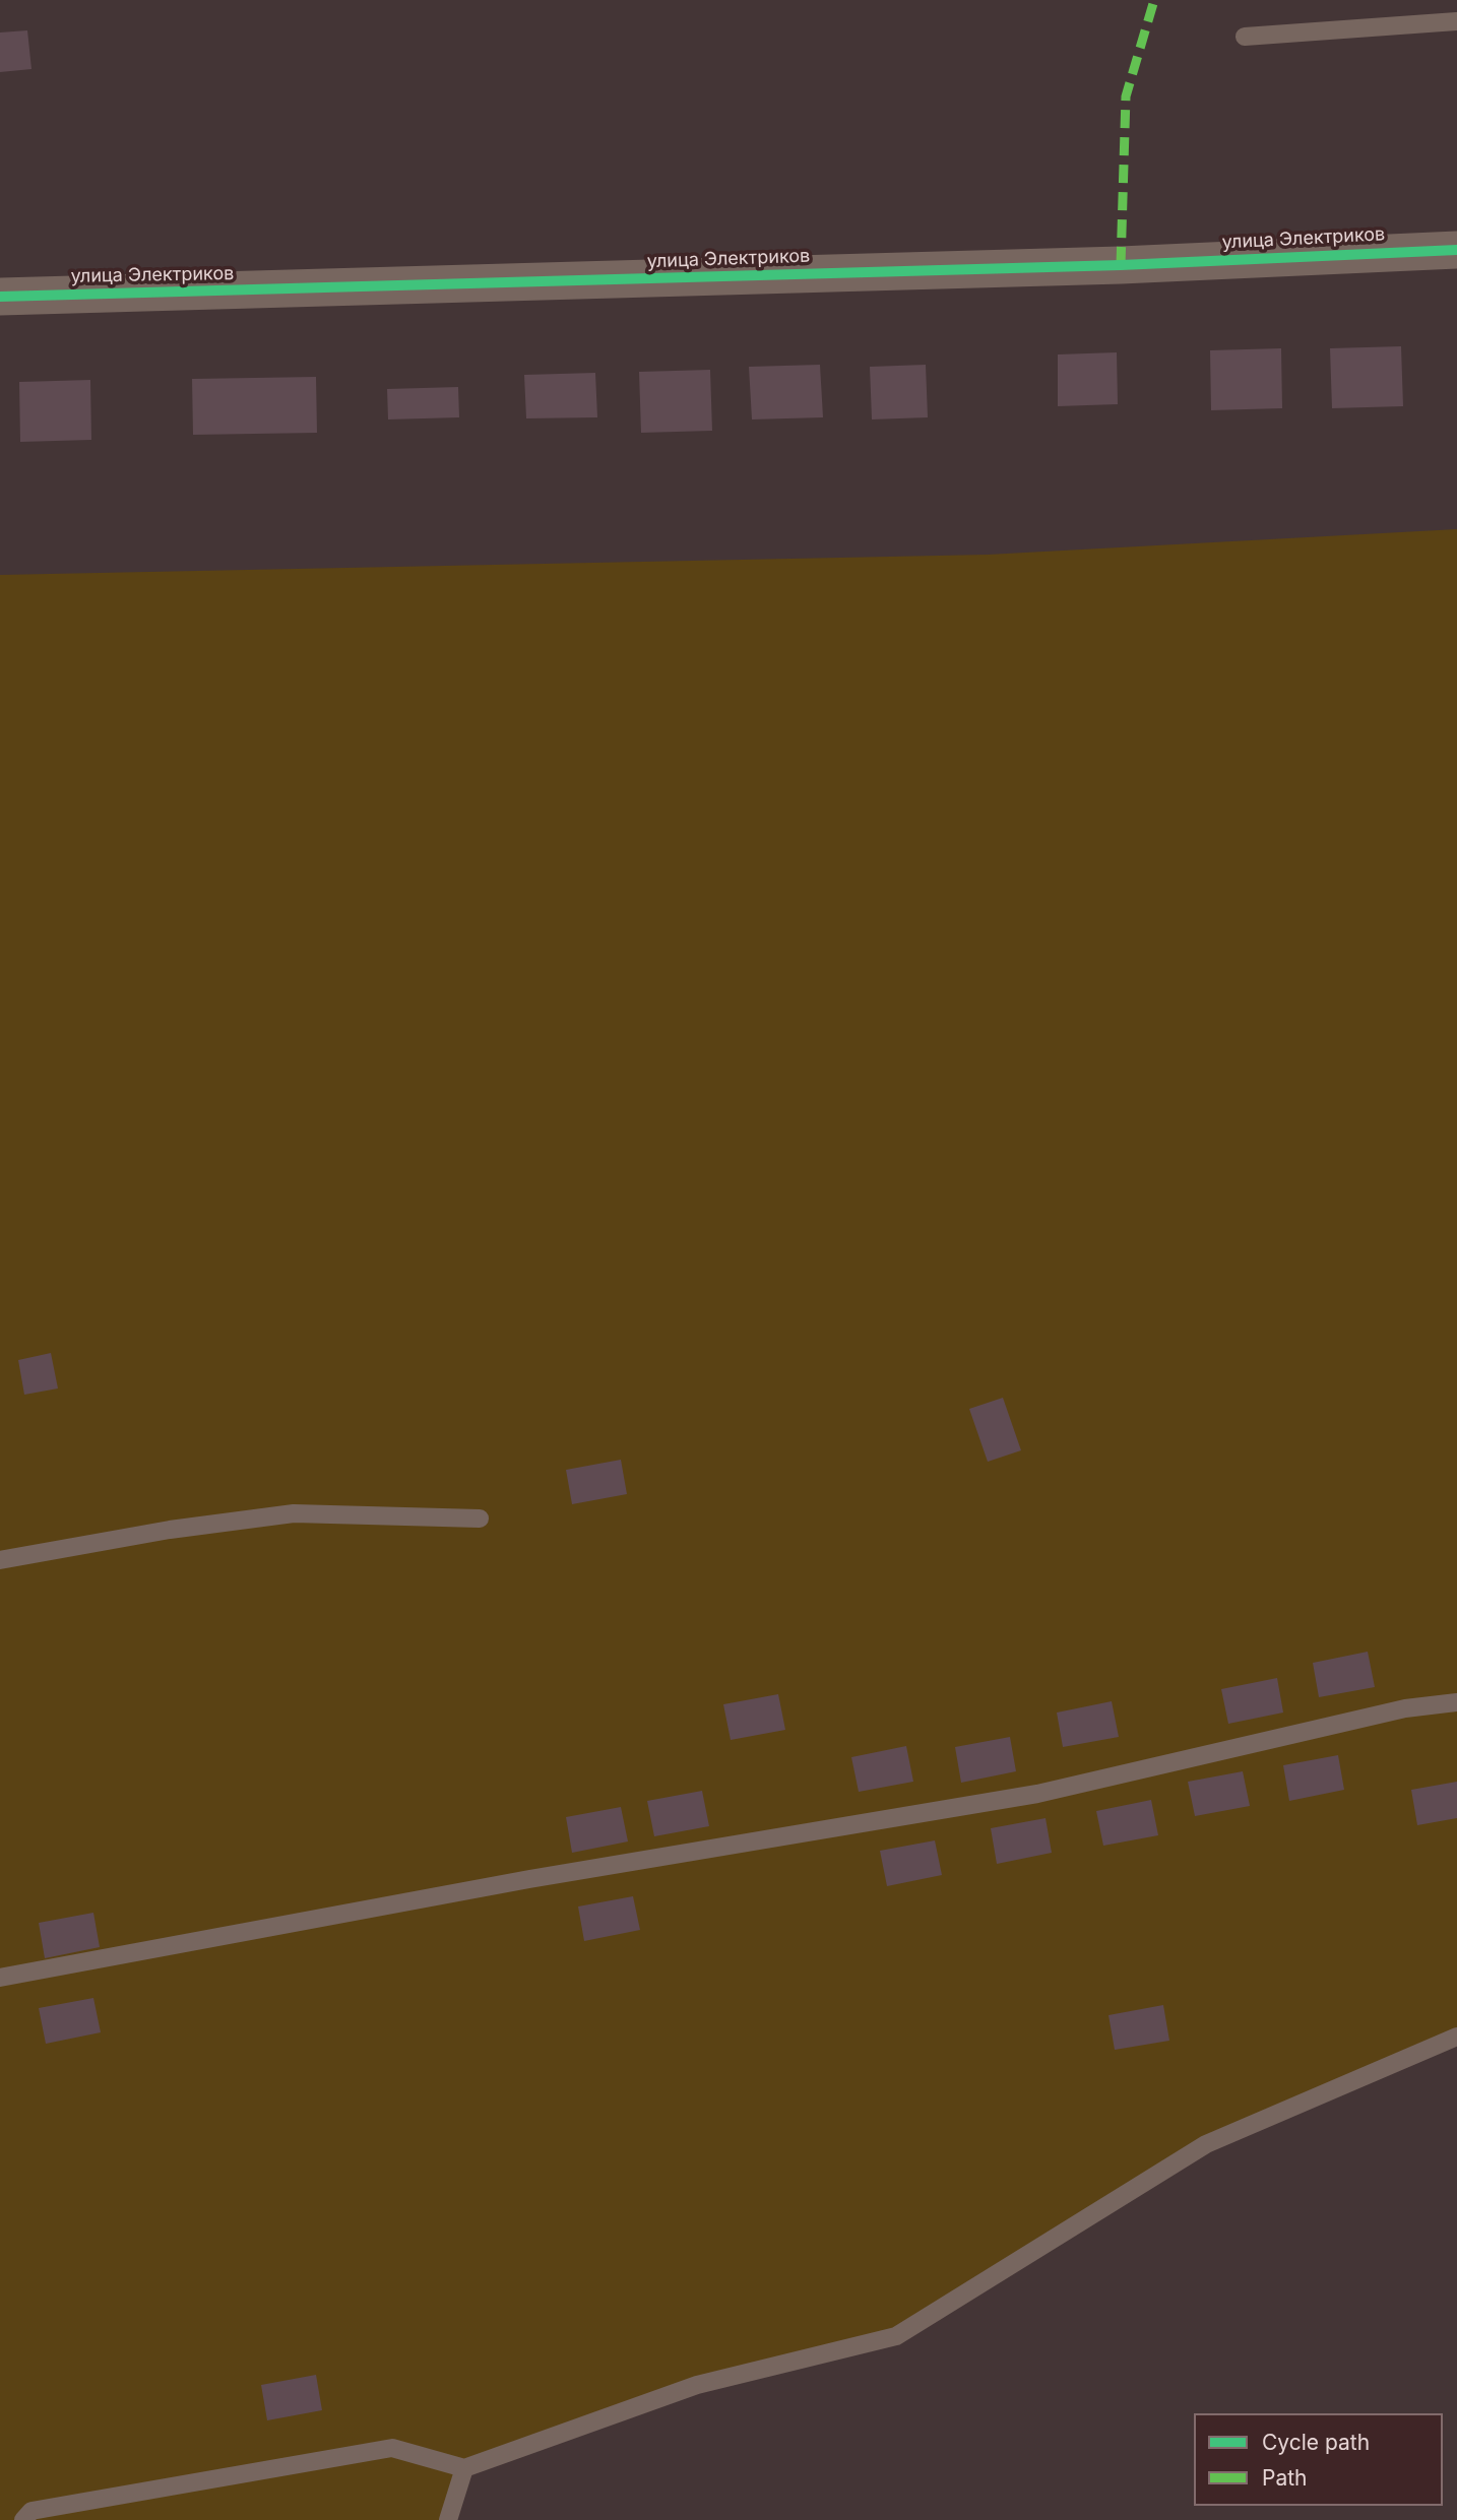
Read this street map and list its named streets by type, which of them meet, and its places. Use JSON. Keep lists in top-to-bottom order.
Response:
{
  "streets": {
    "street": ["улица Электриков"]
  },
  "legend": ["Cycle path", "Path"]
}
